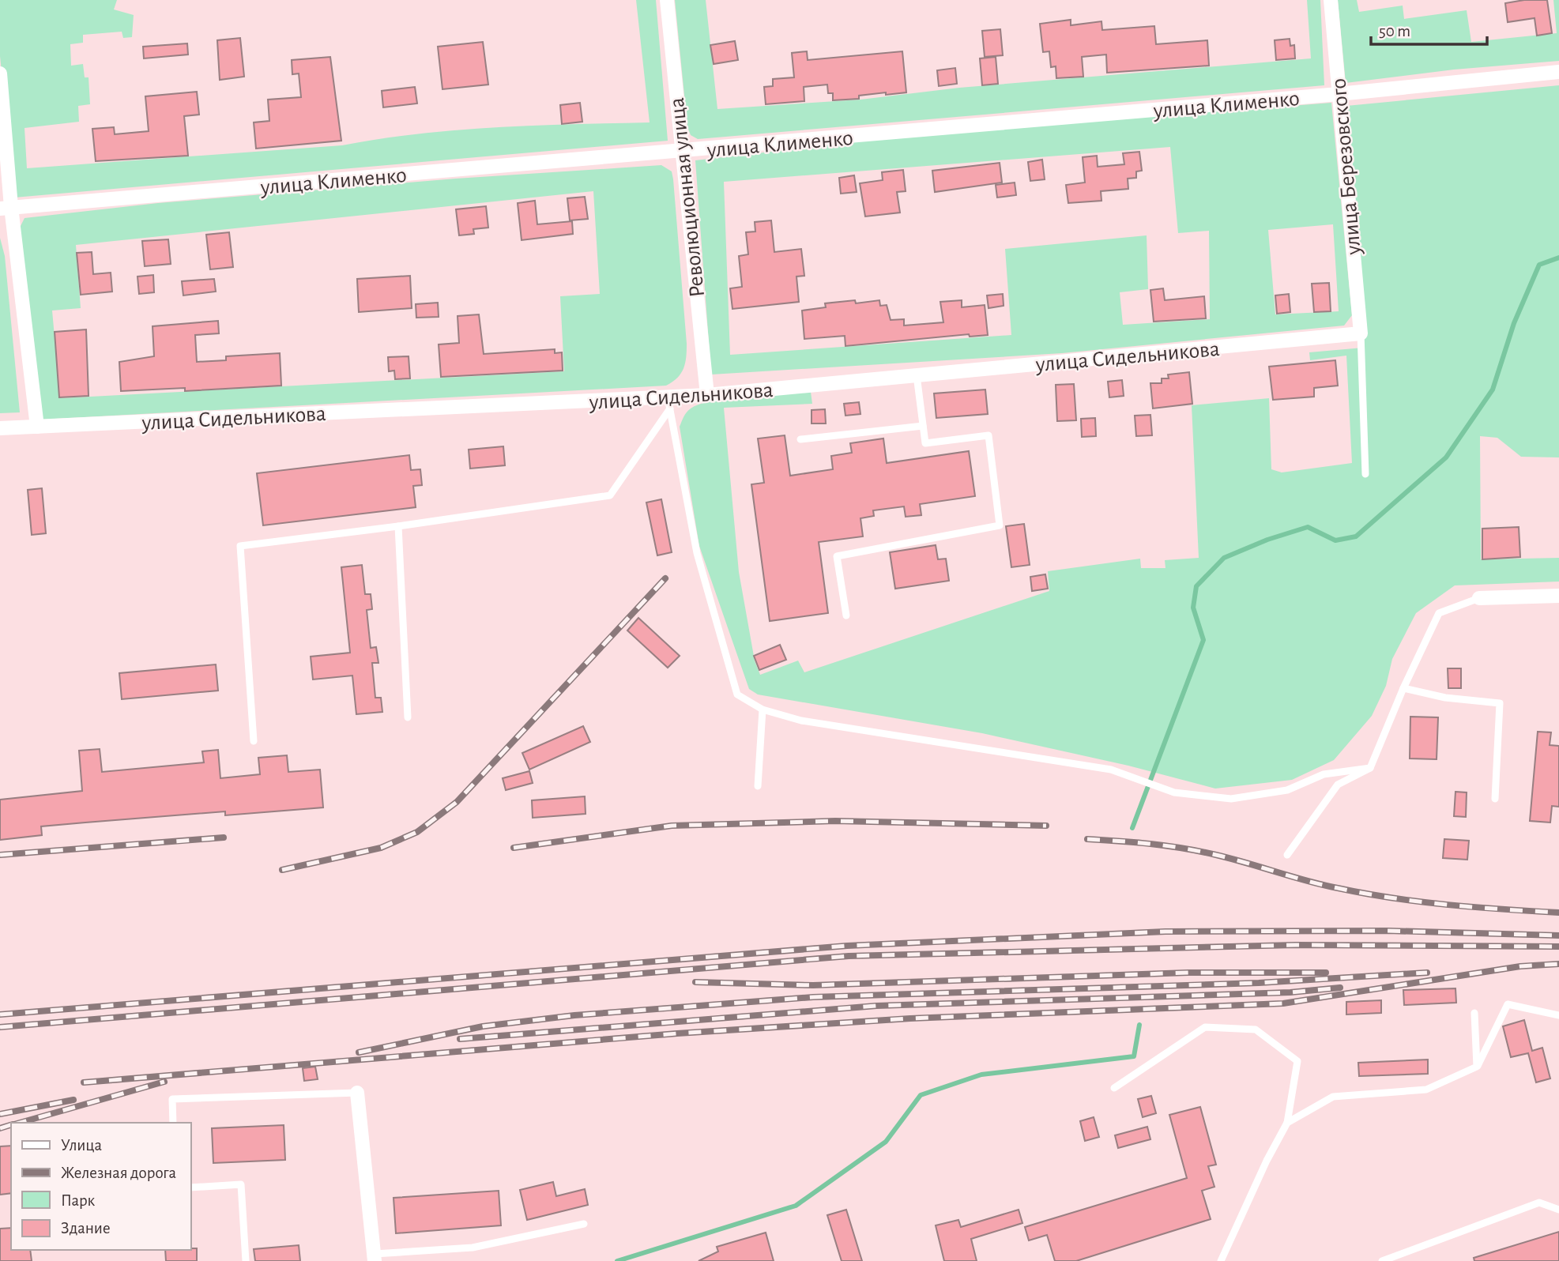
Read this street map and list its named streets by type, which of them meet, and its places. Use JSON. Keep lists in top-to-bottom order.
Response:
{
  "streets": {
    "street": [
      "улица Клименко",
      "улица Березовского",
      "Революционная улица",
      "улица Сидельникова"
    ]
  },
  "crossings": [
    ["улица Клименко", "улица Березовского"],
    ["улица Клименко", "Революционная улица"],
    ["улица Березовского", "улица Сидельникова"],
    ["Революционная улица", "улица Сидельникова"]
  ],
  "legend": [
    "Улица",
    "Железная дорога",
    "Парк",
    "Здание"
  ],
  "scale_bar": "50 m"
}
